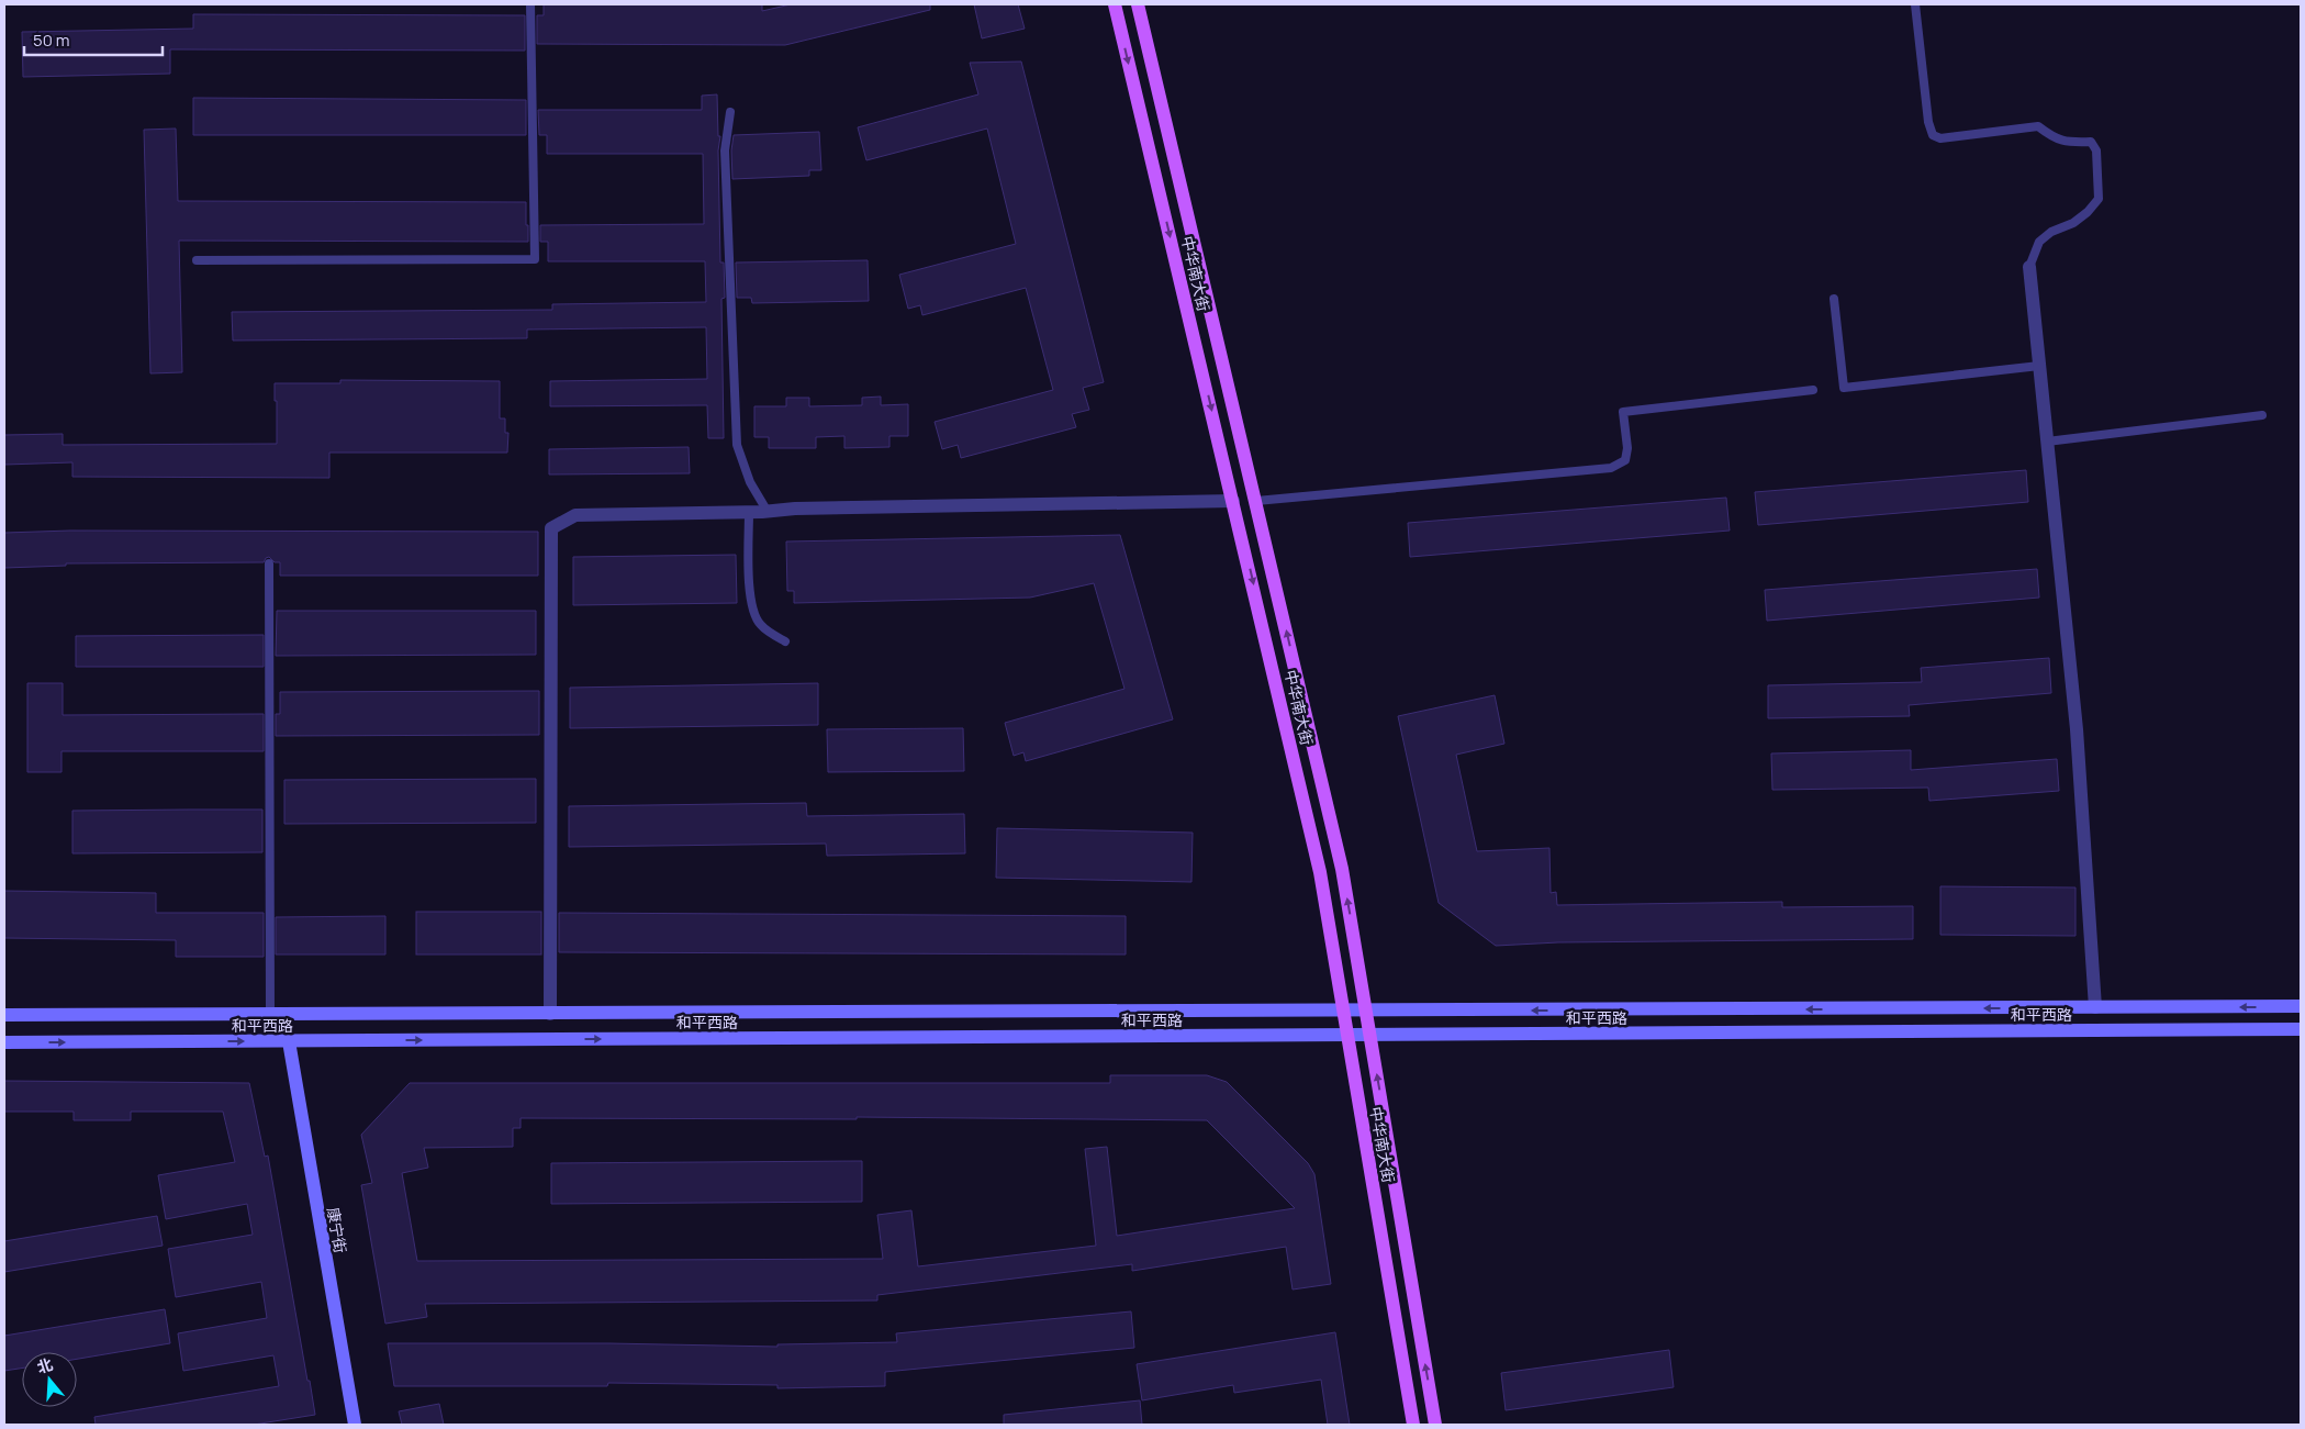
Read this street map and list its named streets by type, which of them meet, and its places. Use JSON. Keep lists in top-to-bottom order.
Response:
{
  "streets": {
    "main road": ["中华南大街", "和平西路", "康宁街"]
  },
  "crossings": [
    ["中华南大街", "和平西路"],
    ["和平西路", "康宁街"]
  ],
  "scale_bar": "50 m",
  "north": "top"
}
